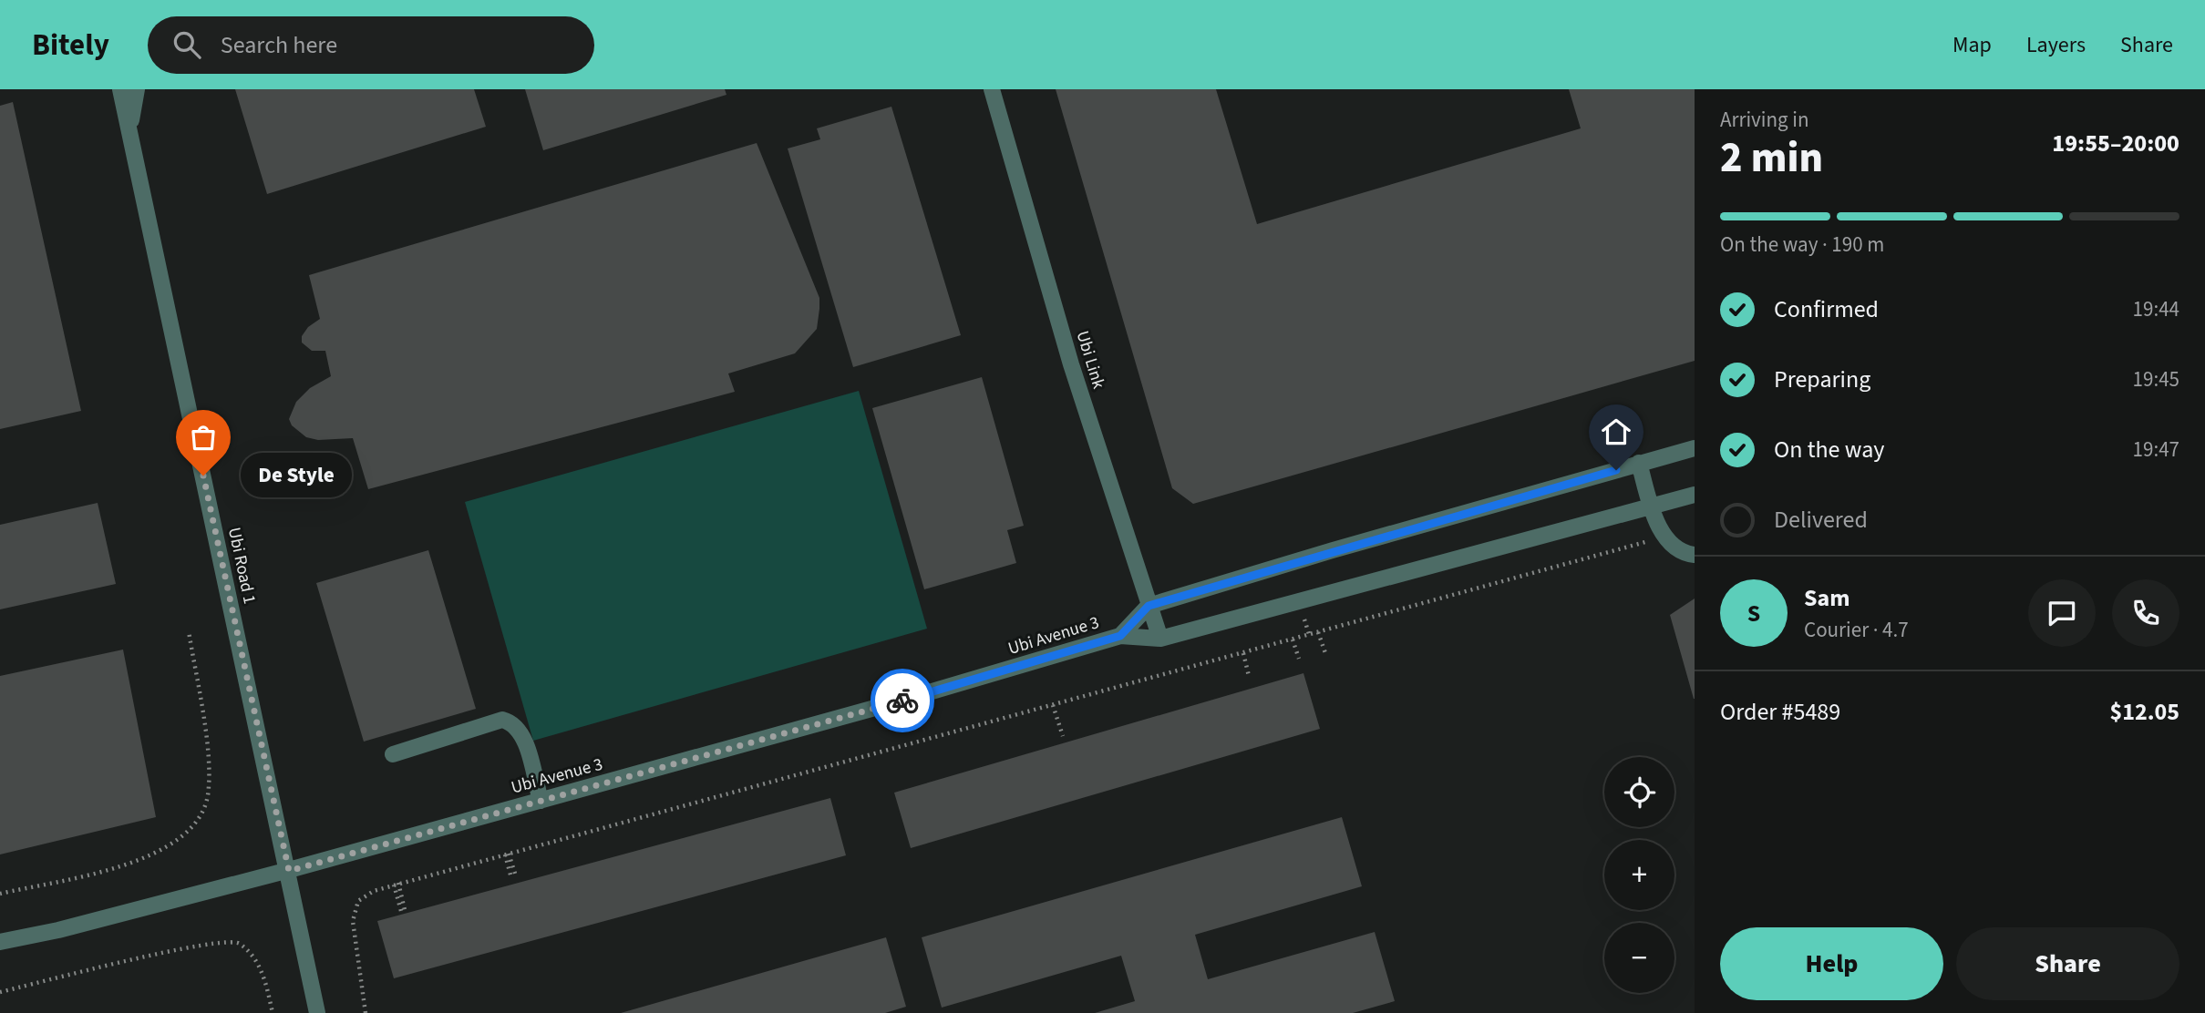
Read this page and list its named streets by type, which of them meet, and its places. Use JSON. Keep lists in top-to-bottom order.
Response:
{
  "streets": {
    "street": ["Ubi Link", "Ubi Road 1", "Ubi Avenue 3"]
  },
  "crossings": [
    ["Ubi Link", "Ubi Avenue 3"],
    ["Ubi Road 1", "Ubi Avenue 3"]
  ],
  "places": ["De Style"],
  "page": {
    "header": "Bitely",
    "search": "Search here",
    "nav": ["Map", "Layers", "Share"],
    "heading": ["2 min", "Arriving in", "19:55–20:00"],
    "panel": [
      "Sam",
      "Courier · 4.7",
      "Order #5489",
      "$12.05"
    ],
    "bar": "On the way · 190 m",
    "list": [
      ["Confirmed", "19:44"],
      ["Preparing", "19:45"],
      ["On the way", "19:47"],
      "Delivered"
    ],
    "bubble": "De Style",
    "round": "S",
    "map_buttons": ["+", "−"],
    "buttons": ["Help", "Share"]
  }
}
